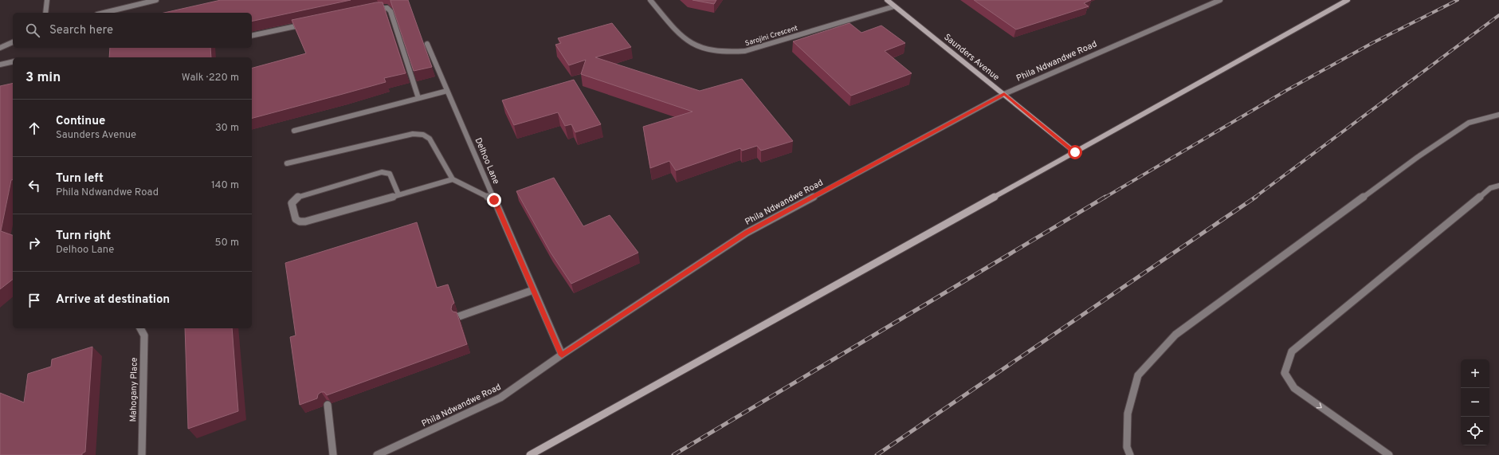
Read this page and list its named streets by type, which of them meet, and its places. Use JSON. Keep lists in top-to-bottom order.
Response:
{
  "streets": {
    "street": [
      "Sarojini Crescent",
      "Saunders Avenue",
      "Phila Ndwandwe Road",
      "Delhoo Lane",
      "Mahogany Place"
    ]
  },
  "crossings": [
    ["Sarojini Crescent", "Saunders Avenue"],
    ["Saunders Avenue", "Phila Ndwandwe Road"],
    ["Phila Ndwandwe Road", "Delhoo Lane"]
  ],
  "page": {
    "search": "Search here",
    "heading": ["3 min", "Walk · 220 m"],
    "list": [
      ["Continue", "Saunders Avenue", "30 m"],
      ["Turn left", "Phila Ndwandwe Road", "140 m"],
      ["Turn right", "Delhoo Lane", "50 m"],
      "Arrive at destination"
    ],
    "map_buttons": ["+", "−"]
  }
}
